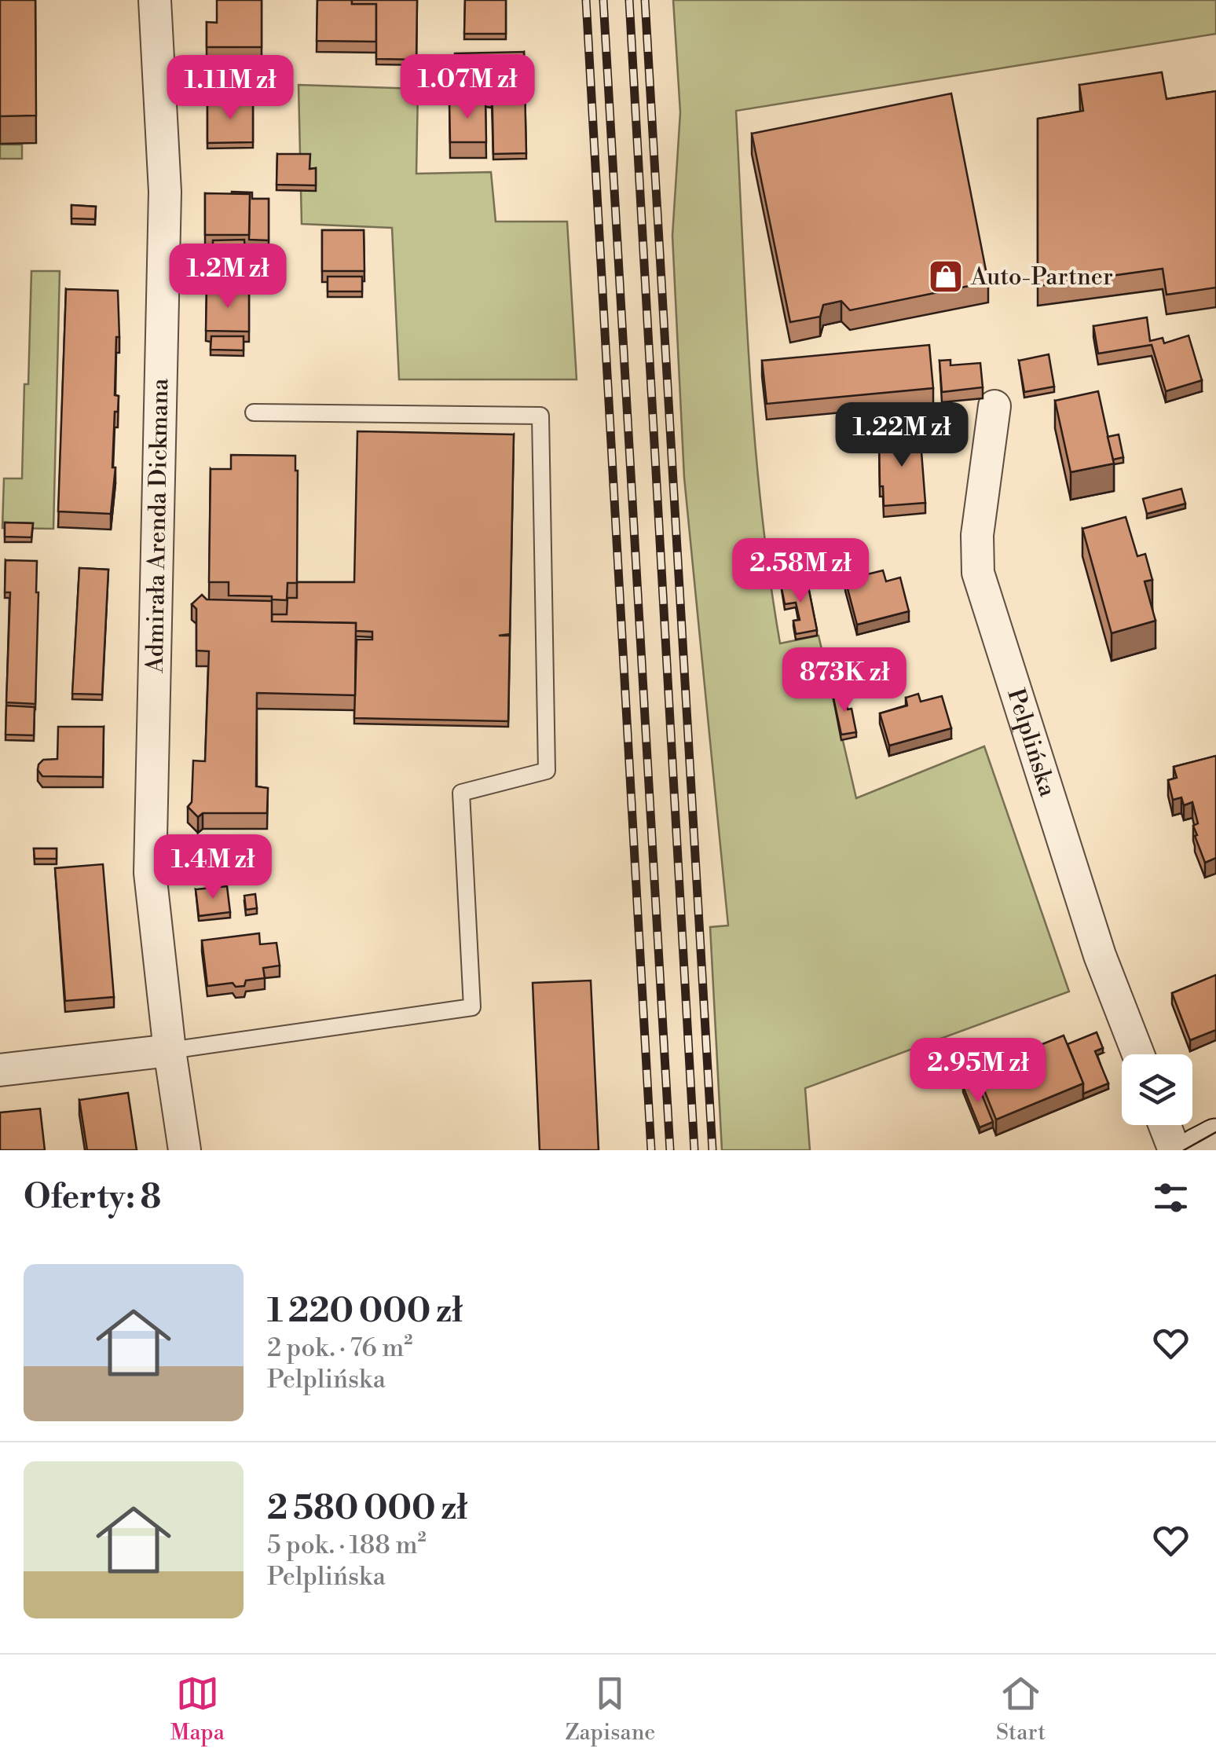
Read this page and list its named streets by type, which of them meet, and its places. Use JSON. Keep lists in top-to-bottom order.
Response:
{
  "streets": {
    "street": ["Admirała Arenda Dickmana", "Pelplińska"]
  },
  "places": {
    "shop": ["Auto-Partner"]
  },
  "page": {
    "price": [
      "1.07M zł",
      "1.11M zł",
      "1.2M zł",
      "1.22M zł",
      "2.58M zł",
      "873K zł",
      "1.4M zł",
      "2.95M zł"
    ],
    "heading": "Oferty: 8",
    "list": [
      {
        "name": "1 220 000 zł",
        "note": "2 pok. · 76 m² · Pelplińska"
      },
      {
        "name": "2 580 000 zł",
        "note": "5 pok. · 188 m² · Pelplińska"
      }
    ],
    "tabs": ["Mapa", "Zapisane", "Start"]
  }
}
